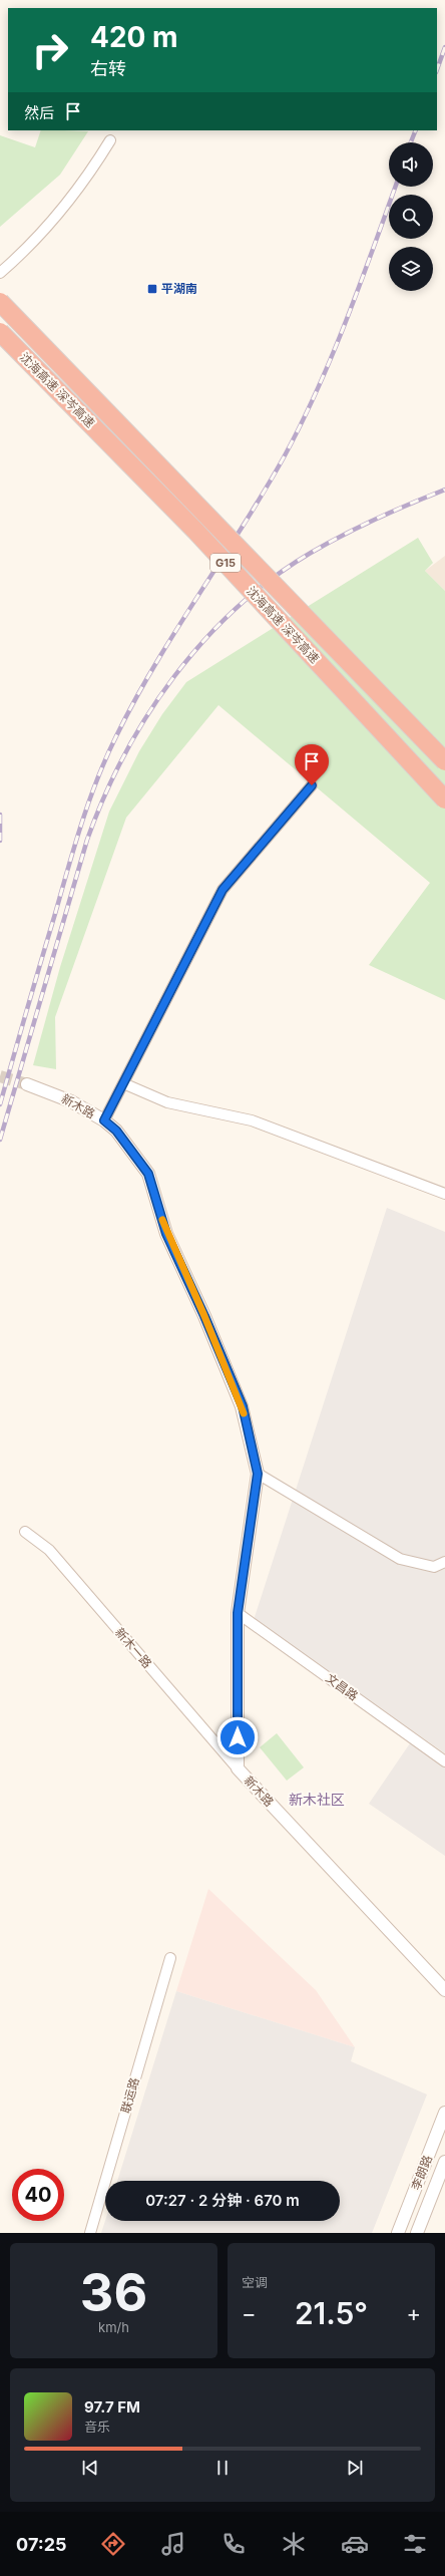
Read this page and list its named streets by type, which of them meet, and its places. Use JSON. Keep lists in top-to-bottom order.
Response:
{
  "streets": {
    "highway": ["沈海高速 深岑高速", "G15"],
    "street": [
      "新木路",
      "新木一路",
      "文昌路",
      "联运路",
      "李朗路"
    ]
  },
  "crossings": [
    ["新木路", "新木一路"],
    ["新木路", "文昌路"]
  ],
  "districts": ["新木社区"],
  "places": {
    "transit": ["平湖南"]
  },
  "page": {
    "turn": ["420 m", "右转"],
    "then": "然后",
    "limit": "40",
    "trip": "07:27 · 2 分钟 · 670 m",
    "tile": [
      ["36", "km/h"],
      "空调"
    ],
    "heat": ["−", "21.5°", "+"],
    "song": ["97.7 FM", "音乐"],
    "tabs": "07:25"
  }
}
